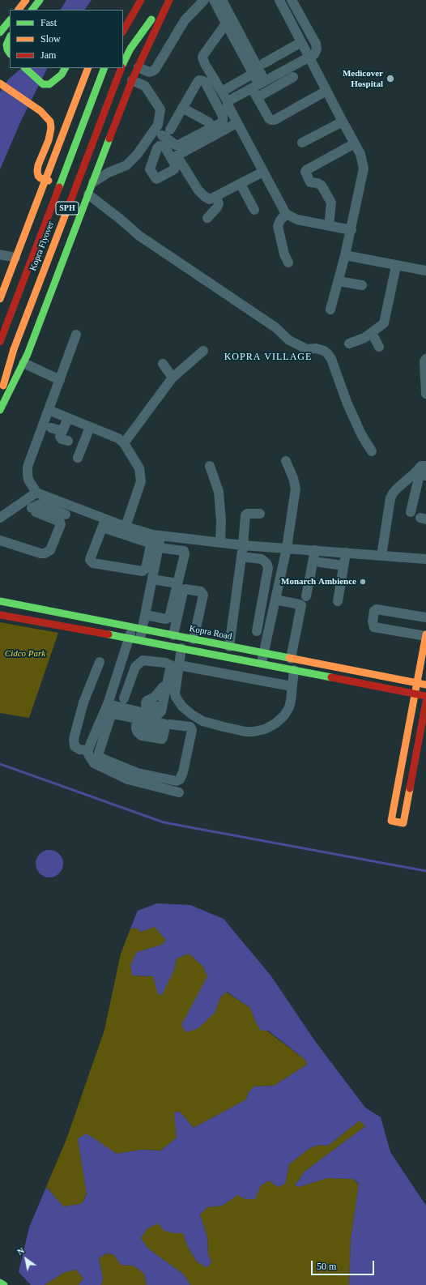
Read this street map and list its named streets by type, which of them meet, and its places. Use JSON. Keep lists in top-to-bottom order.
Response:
{
  "streets": {
    "main road": ["SPH", "Kopra Flyover", "Kopra Road"]
  },
  "districts": ["KOPRA VILLAGE"],
  "parks": ["Cidco Park"],
  "places": ["Medicover Hospital", "Monarch Ambience"],
  "legend": ["Fast", "Slow", "Jam"],
  "scale_bar": "50 m",
  "north": "top left"
}
